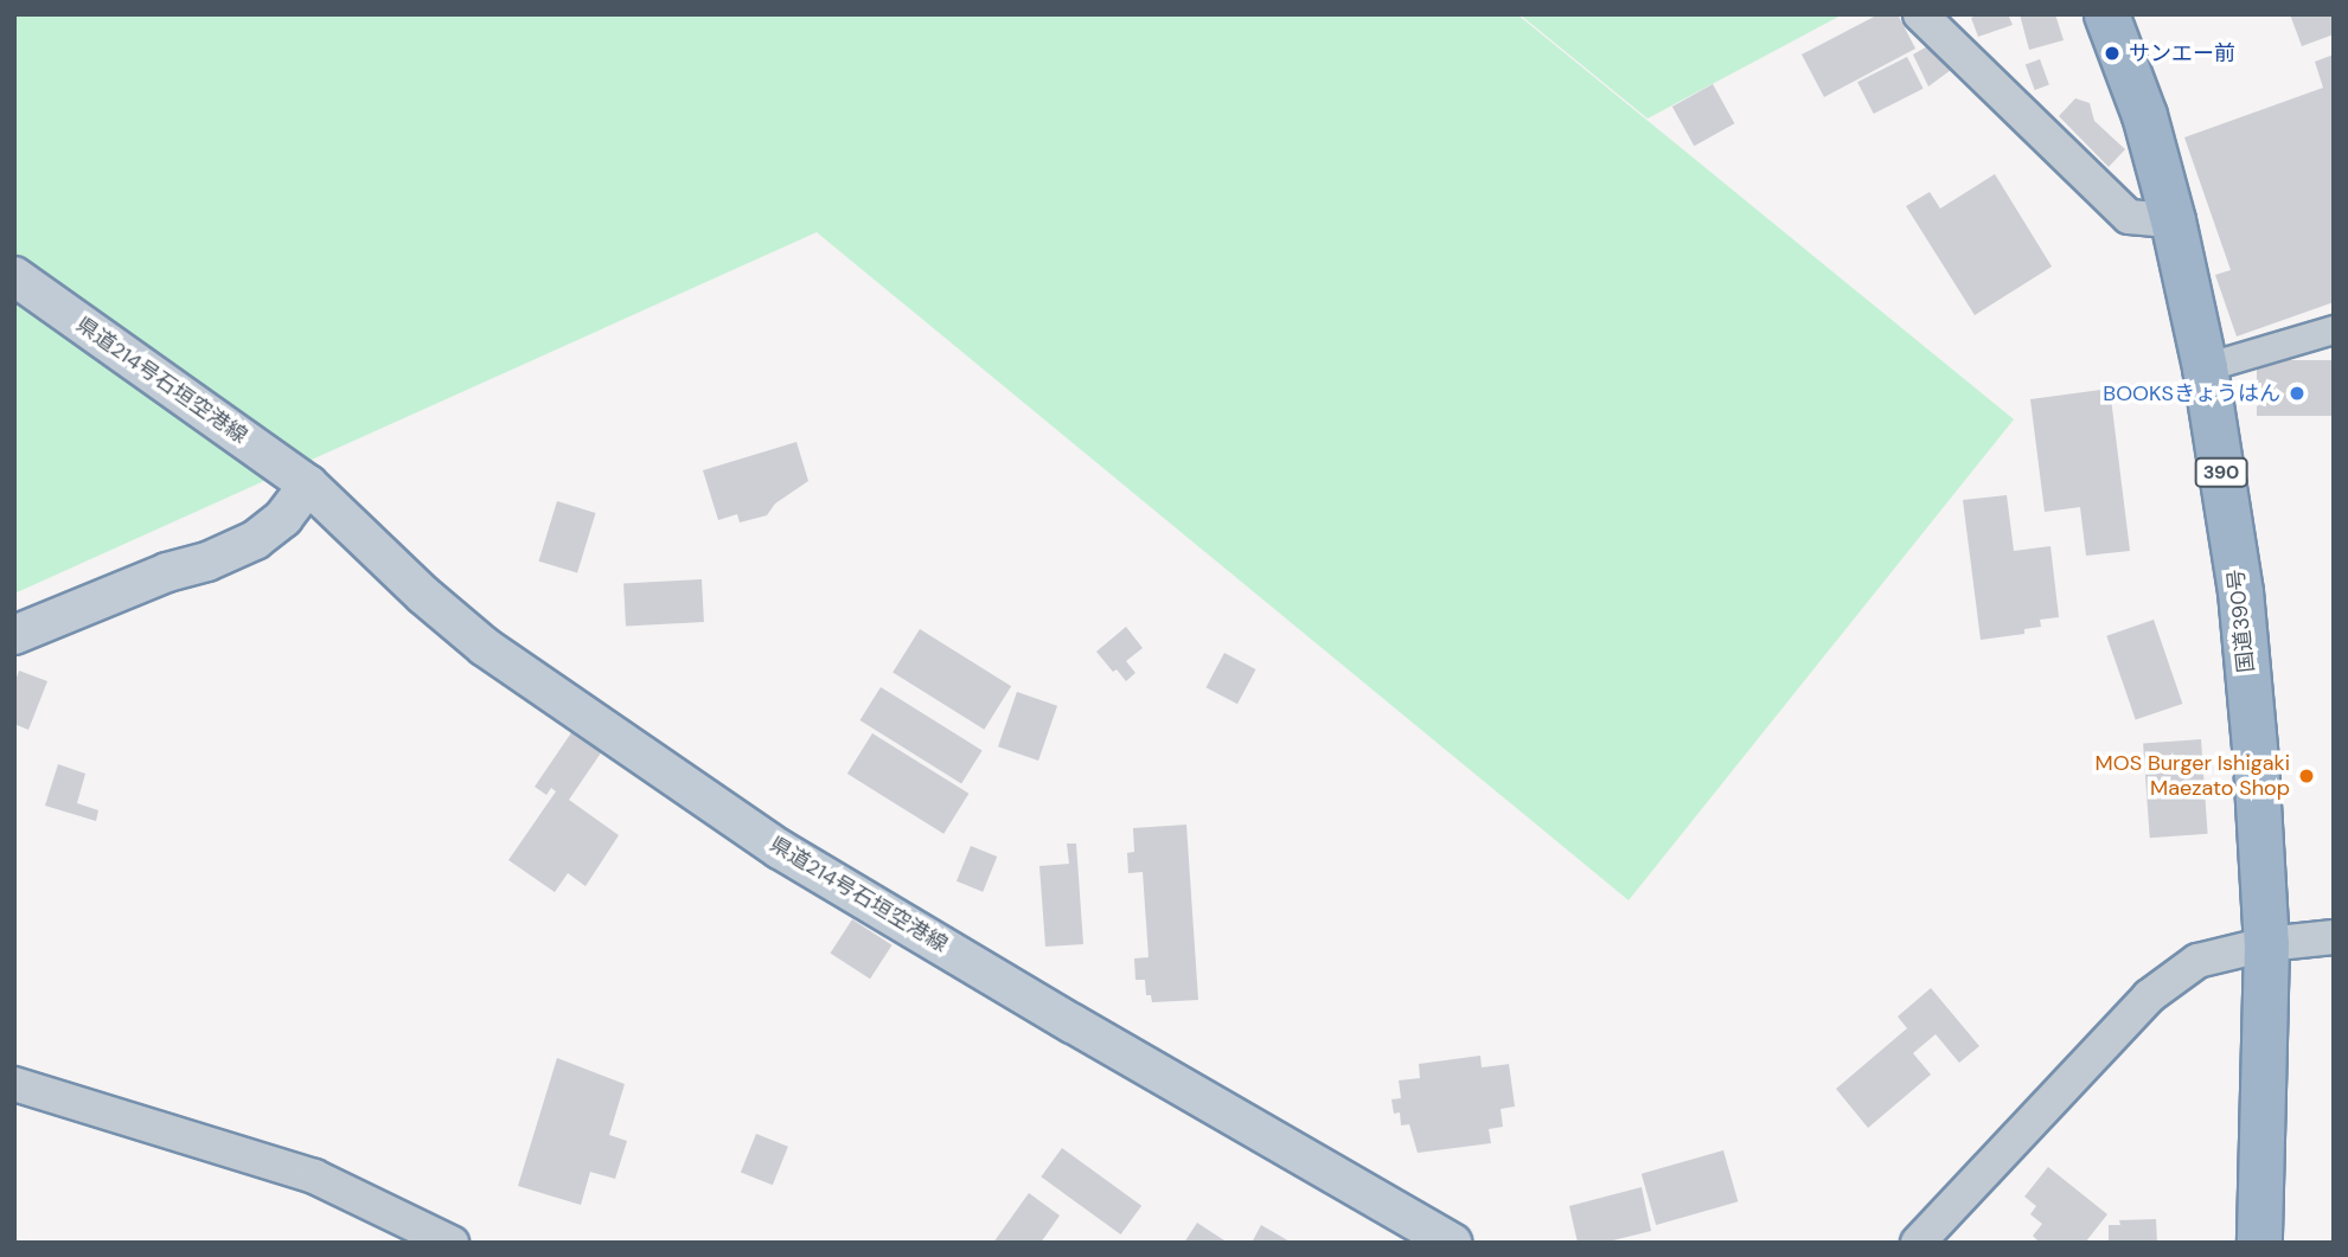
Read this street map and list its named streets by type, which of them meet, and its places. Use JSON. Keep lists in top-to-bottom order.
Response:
{
  "streets": {
    "highway": ["390", "国道390号"],
    "main road": ["県道214号石垣空港線"]
  },
  "places": ["サンエー前", "BOOKSきょうはん", "MOS Burger Ishigaki Maezato Shop"]
}
